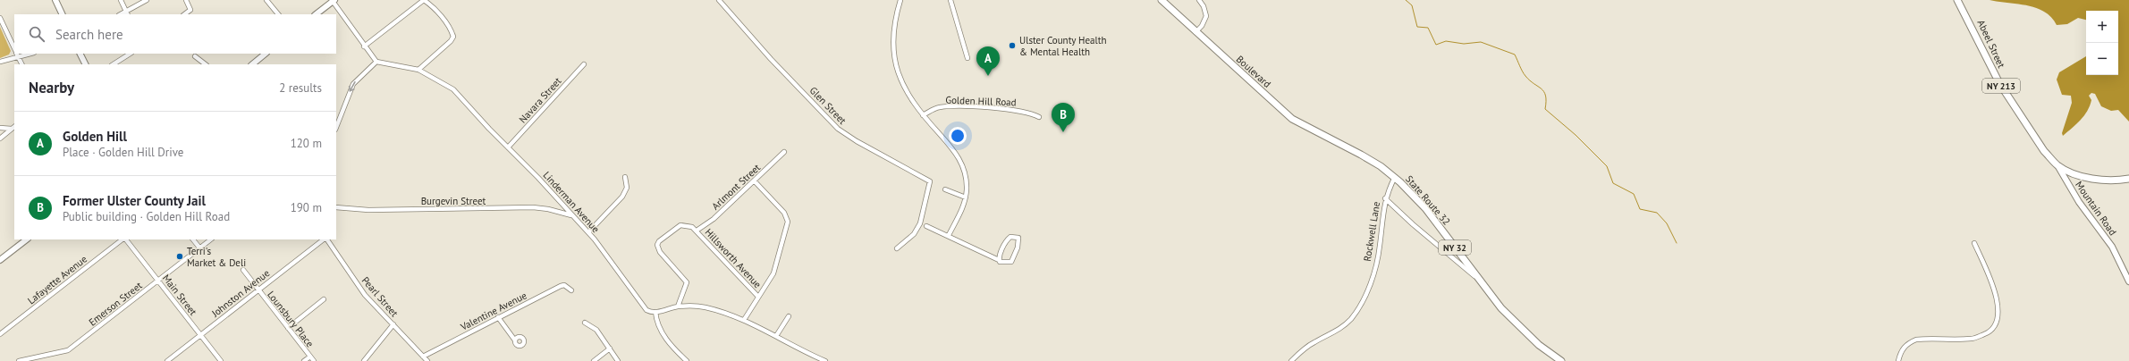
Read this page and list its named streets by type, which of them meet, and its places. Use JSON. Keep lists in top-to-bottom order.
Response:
{
  "streets": {
    "main road": [
      "Abeel Street",
      "Boulevard",
      "NY 213",
      "State Route 32",
      "NY 32"
    ],
    "street": [
      "Navara Street",
      "Golden Hill Road",
      "Glen Street",
      "Arlmont Street",
      "Burgevin Street",
      "Linderman Avenue",
      "Mountain Road",
      "Rockwell Lane",
      "Hillsworth Avenue",
      "Lafayette Avenue",
      "Johnston Avenue",
      "Main Street",
      "Pearl Street",
      "Emerson Street",
      "Valentine Avenue",
      "Lounsbury Place"
    ]
  },
  "crossings": [
    ["Abeel Street", "NY 213"],
    ["Abeel Street", "Mountain Road"],
    ["Boulevard", "State Route 32"],
    ["NY 213", "Mountain Road"],
    ["Navara Street", "Linderman Avenue"],
    ["Arlmont Street", "Hillsworth Avenue"],
    ["State Route 32", "Rockwell Lane"],
    ["Burgevin Street", "Linderman Avenue"],
    ["Johnston Avenue", "Main Street"],
    ["Johnston Avenue", "Lounsbury Place"],
    ["Main Street", "Emerson Street"],
    ["Pearl Street", "Valentine Avenue"]
  ],
  "places": ["Ulster County Health & Mental Health", "Terri's Market & Deli"],
  "page": {
    "map_buttons": ["+", "−"],
    "search": "Search here",
    "pins": ["A", "B"],
    "heading": ["Nearby", "2 results"],
    "list": [
      {
        "mark": "A",
        "name": "Golden Hill",
        "note": "Place · Golden Hill Drive",
        "value": "120 m"
      },
      {
        "mark": "B",
        "name": "Former Ulster County Jail",
        "note": "Public building · Golden Hill Road",
        "value": "190 m"
      }
    ]
  }
}
